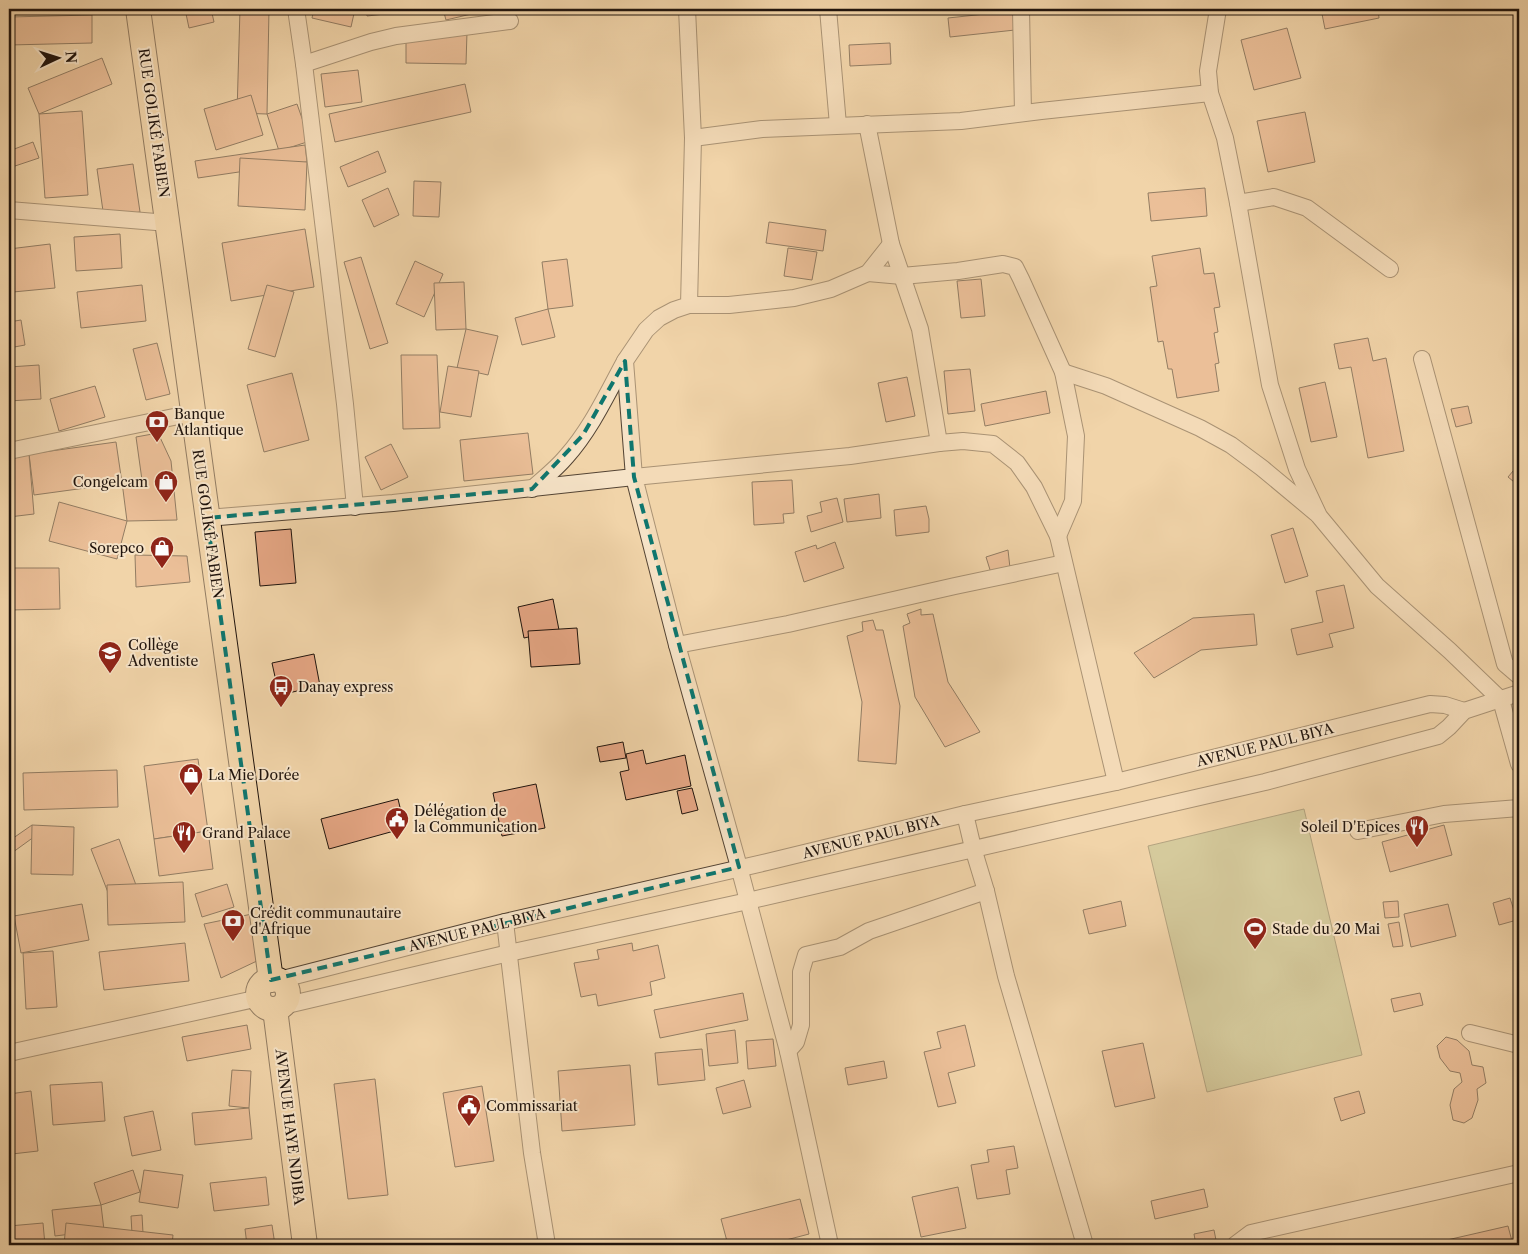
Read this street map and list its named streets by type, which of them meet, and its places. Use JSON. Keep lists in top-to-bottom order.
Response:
{
  "streets": {
    "highway": ["RUE GOLIKÉ FABIEN", "AVENUE HAYE NDIBA"],
    "street": ["AVENUE PAUL BIYA"]
  },
  "crossings": [
    ["RUE GOLIKÉ FABIEN", "AVENUE PAUL BIYA"],
    ["RUE GOLIKÉ FABIEN", "AVENUE HAYE NDIBA"],
    ["AVENUE PAUL BIYA", "AVENUE HAYE NDIBA"]
  ],
  "places": {
    "bank": ["Banque Atlantique", "Crédit communautaire d'Afrique"],
    "shop": ["Congelcam", "Sorepco", "La Mie Dorée"],
    "school or university": ["Collège Adventiste"],
    "bus stop": ["Danay express"],
    "public building": ["Délégation de la Communication", "Commissariat"],
    "restaurant": ["Soleil D'Epices", "Grand Palace"],
    "sports": ["Stade du 20 Mai"]
  },
  "north": "right"
}
